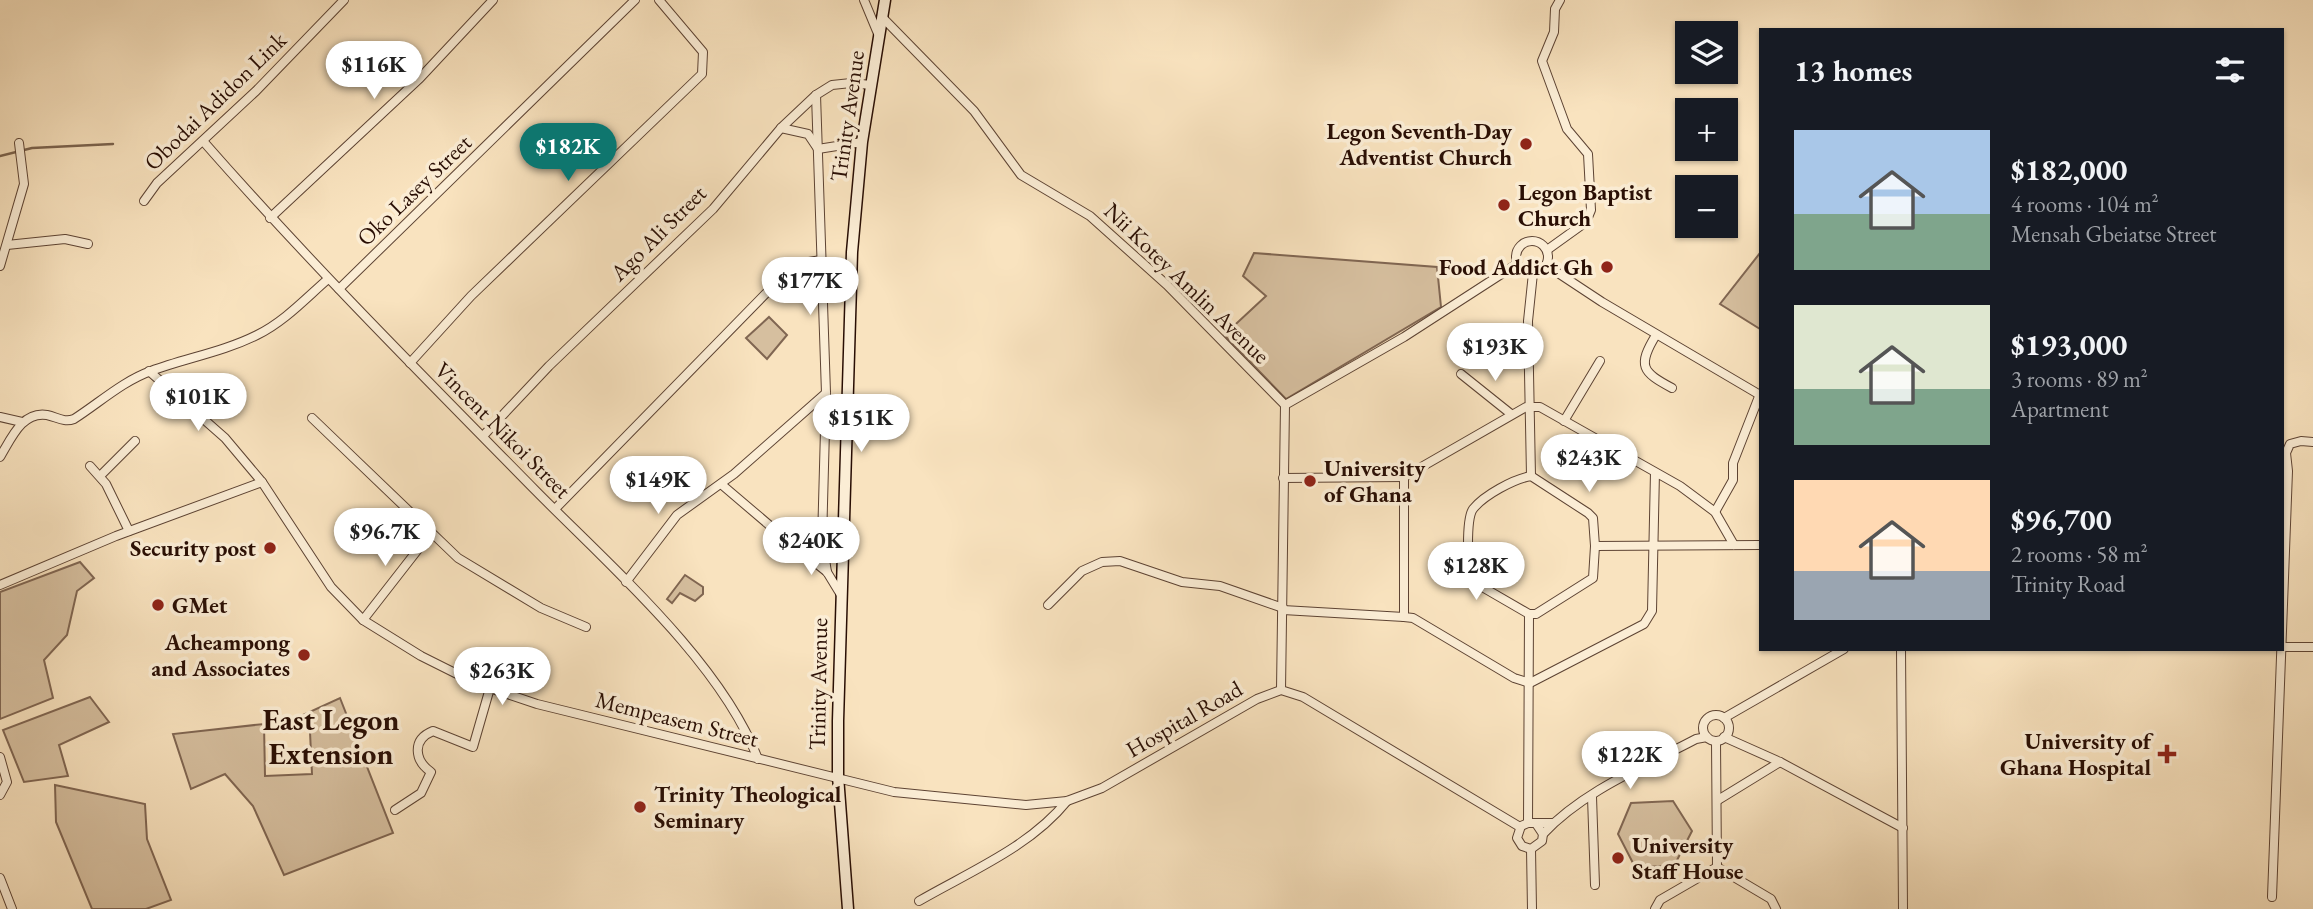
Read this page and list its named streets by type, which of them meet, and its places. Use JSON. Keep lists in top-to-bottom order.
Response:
{
  "streets": {
    "street": [
      "Obodai Adidon Link",
      "Trinity Avenue",
      "Oko Lasey Street",
      "Ago Ali Street",
      "Nii Kotey Amlin Avenue",
      "Vincent Nikoi Street",
      "Mempeasem Street",
      "Hospital Road"
    ]
  },
  "crossings": [
    ["Obodai Adidon Link", "Vincent Nikoi Street"],
    ["Trinity Avenue", "Ago Ali Street"],
    ["Trinity Avenue", "Nii Kotey Amlin Avenue"],
    ["Trinity Avenue", "Mempeasem Street"],
    ["Trinity Avenue", "Hospital Road"],
    ["Oko Lasey Street", "Vincent Nikoi Street"],
    ["Ago Ali Street", "Vincent Nikoi Street"],
    ["Vincent Nikoi Street", "Mempeasem Street"],
    ["Mempeasem Street", "Hospital Road"]
  ],
  "districts": ["East Legon Extension"],
  "places": {
    "other": [
      "Legon Seventh-Day Adventist Church",
      "Legon Baptist Church",
      "Food Addict Gh",
      "University of Ghana",
      "Security post",
      "GMet",
      "Acheampong and Associates",
      "Trinity Theological Seminary",
      "University Staff House"
    ],
    "health": ["University of Ghana Hospital"]
  },
  "page": {
    "map_buttons": ["+", "−"],
    "heading": "13 homes",
    "price": [
      "$116K",
      "$182K",
      "$177K",
      "$193K",
      "$101K",
      "$151K",
      "$243K",
      "$149K",
      "$96.7K",
      "$240K",
      "$128K",
      "$263K",
      "$122K"
    ],
    "list": [
      {
        "name": "$182,000",
        "note": "4 rooms · 104 m² · Mensah Gbeiatse Street"
      },
      {
        "name": "$193,000",
        "note": "3 rooms · 89 m² · Apartment"
      },
      {
        "name": "$96,700",
        "note": "2 rooms · 58 m² · Trinity Road"
      }
    ]
  }
}
